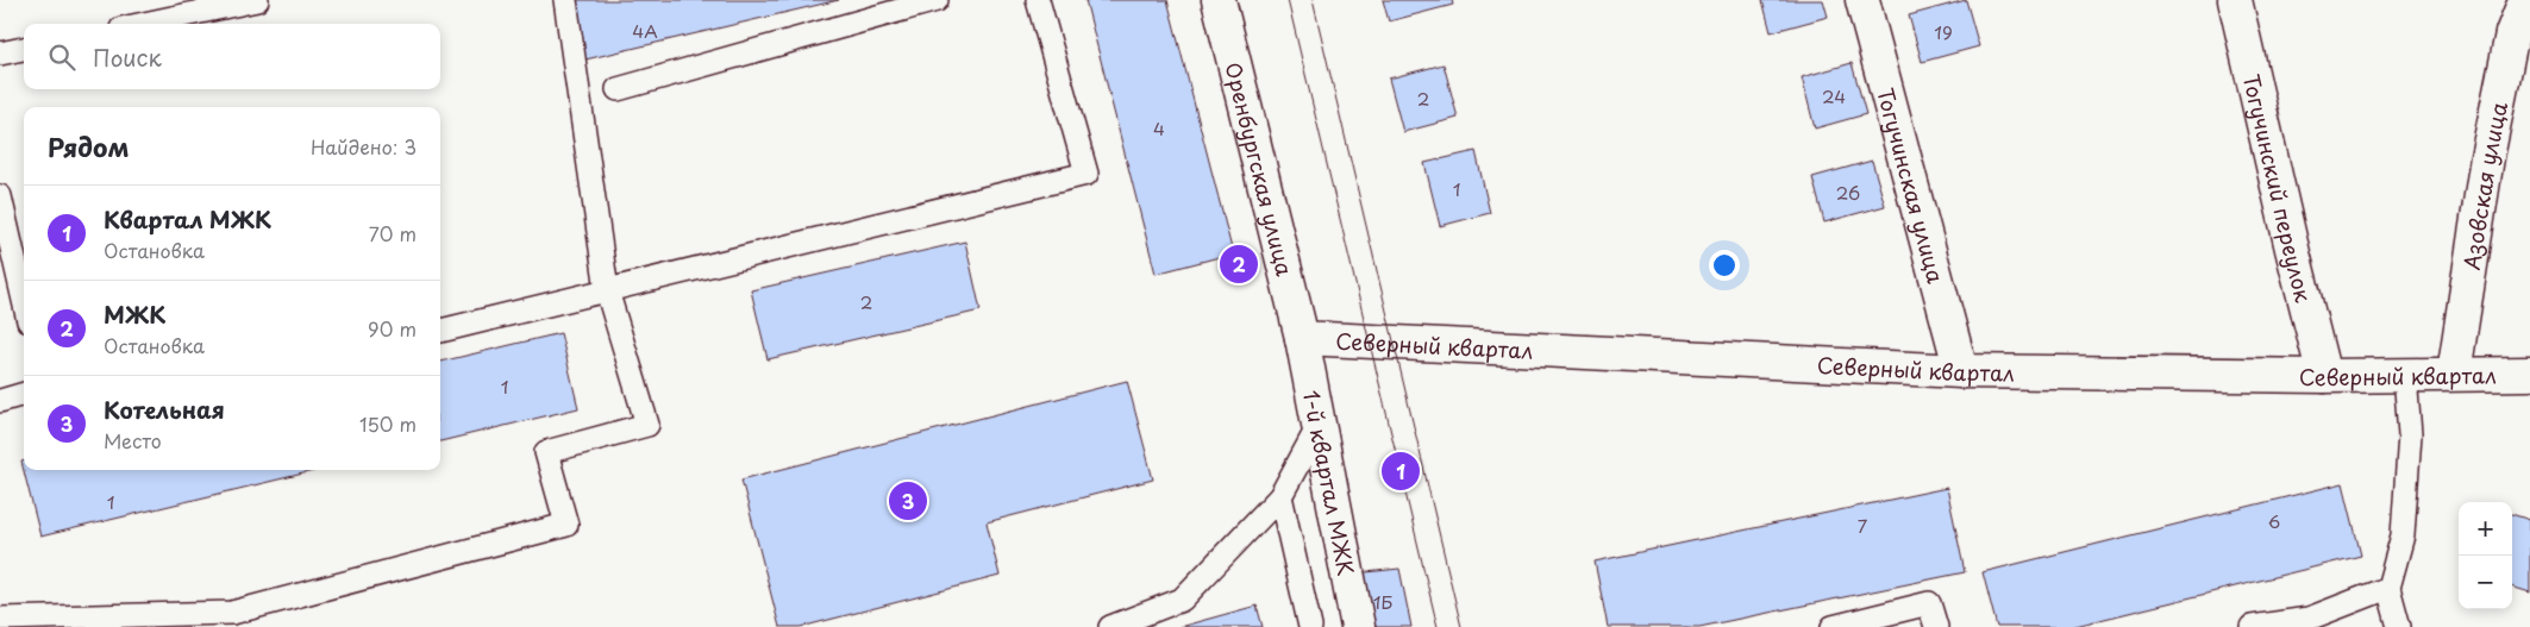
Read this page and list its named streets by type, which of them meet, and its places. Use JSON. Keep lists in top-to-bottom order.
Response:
{
  "streets": {
    "main road": [
      "Оренбургская улица",
      "Тогучинская улица",
      "Азовская улица",
      "Тогучинский переулок",
      "Северный квартал",
      "1-й квартал МЖК"
    ]
  },
  "crossings": [
    ["Оренбургская улица", "Северный квартал"],
    ["Оренбургская улица", "1-й квартал МЖК"],
    ["Тогучинская улица", "Северный квартал"],
    ["Азовская улица", "Северный квартал"],
    ["Тогучинский переулок", "Северный квартал"],
    ["Северный квартал", "1-й квартал МЖК"]
  ],
  "house_numbers": [
    "4А",
    "19",
    "24",
    "2",
    "4",
    "1",
    "26",
    "2",
    "1",
    "1",
    "6",
    "7",
    "1Б"
  ],
  "page": {
    "search": "Поиск",
    "heading": ["Рядом", "Найдено: 3"],
    "list": [
      {
        "mark": "1",
        "name": "Квартал МЖК",
        "note": "Остановка",
        "value": "70 m"
      },
      {
        "mark": "2",
        "name": "МЖК",
        "note": "Остановка",
        "value": "90 m"
      },
      {
        "mark": "3",
        "name": "Котельная",
        "note": "Место",
        "value": "150 m"
      }
    ],
    "pins": ["2", "1", "3"],
    "map_buttons": ["+", "−"]
  }
}
